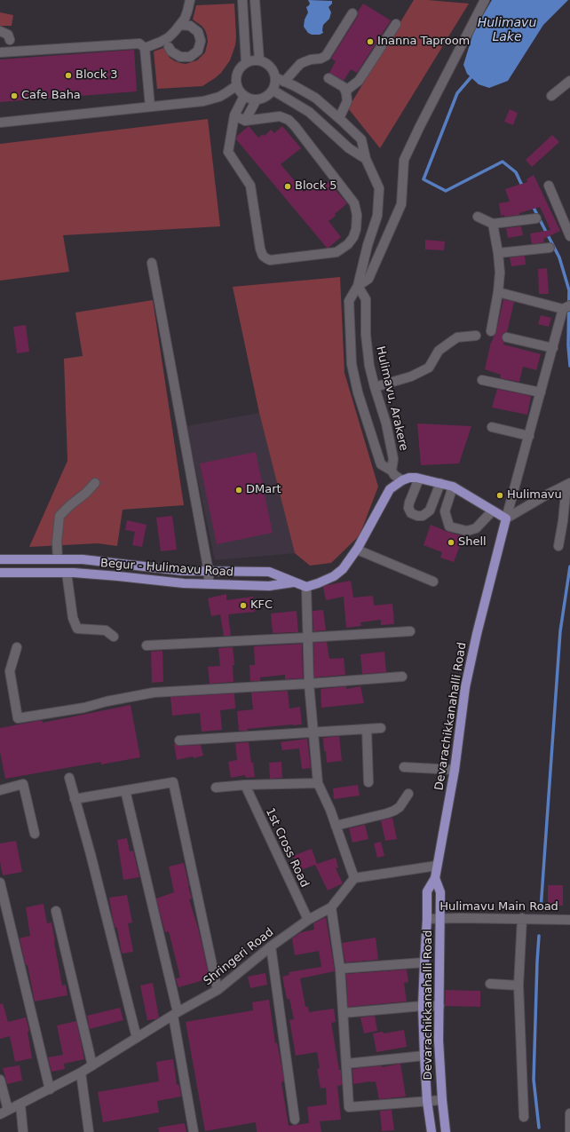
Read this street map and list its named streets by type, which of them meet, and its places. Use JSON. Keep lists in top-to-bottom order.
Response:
{
  "streets": {
    "main road": ["Begur - Hulimavu Road", "Devarachikkanahalli Road"],
    "street": [
      "Hulimavu, Arakere",
      "1st Cross Road",
      "Hulimavu Main Road",
      "Shringeri Road"
    ]
  },
  "crossings": [
    ["Devarachikkanahalli Road", "Hulimavu Main Road"],
    ["1st Cross Road", "Shringeri Road"]
  ],
  "water": ["Hulimavu Lake"],
  "places": [
    "Inanna Taproom",
    "Block 3",
    "Cafe Baha",
    "Block 5",
    "DMart",
    "Hulimavu",
    "Shell",
    "KFC"
  ]
}
